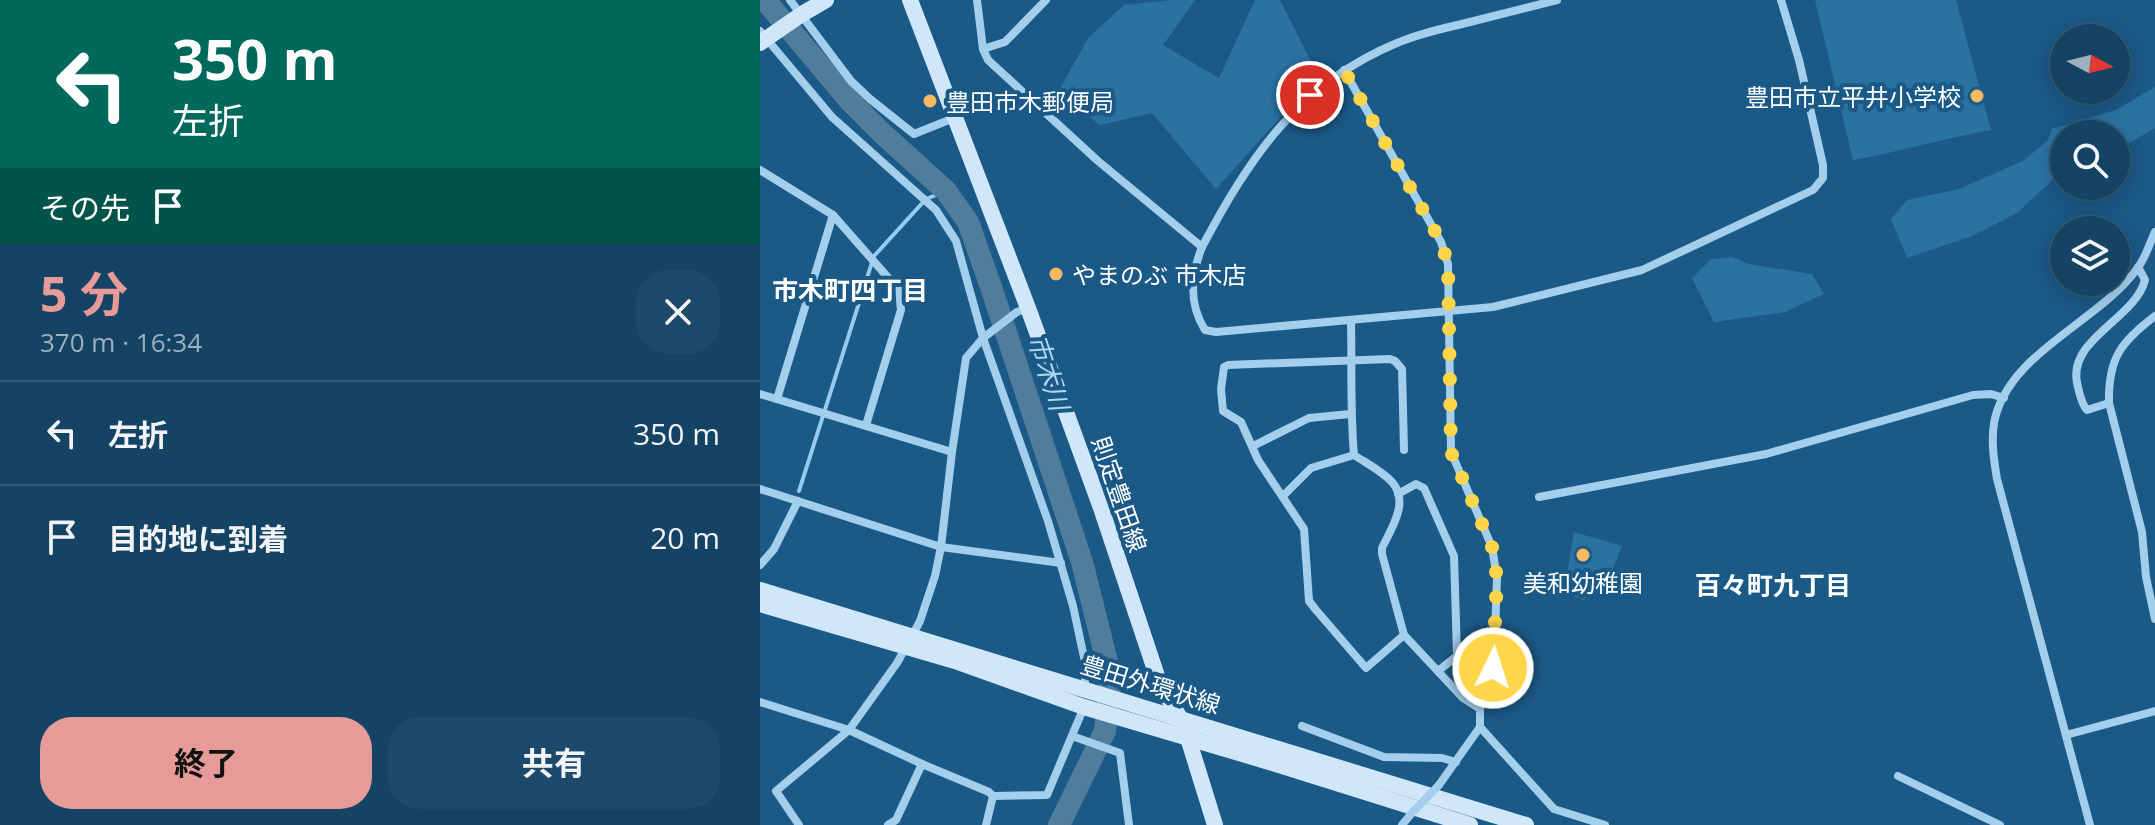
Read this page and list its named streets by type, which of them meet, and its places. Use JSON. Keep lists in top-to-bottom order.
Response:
{
  "streets": {
    "street": ["則定豊田線", "豊田外環状線"]
  },
  "crossings": [
    ["則定豊田線", "豊田外環状線"]
  ],
  "districts": ["市木町四丁目", "百々町九丁目"],
  "water": ["市木川"],
  "places": [
    "豊田市立平井小学校",
    "豊田市木郵便局",
    "やまのぶ 市木店",
    "美和幼稚園"
  ],
  "north": "right",
  "page": {
    "turn": ["350 m", "左折"],
    "then": "その先",
    "heading": ["5 分", "370 m · 16:34"],
    "list": [
      {
        "name": "左折",
        "value": "350 m"
      },
      {
        "name": "目的地に到着",
        "value": "20 m"
      }
    ],
    "buttons": ["終了", "共有"]
  }
}
